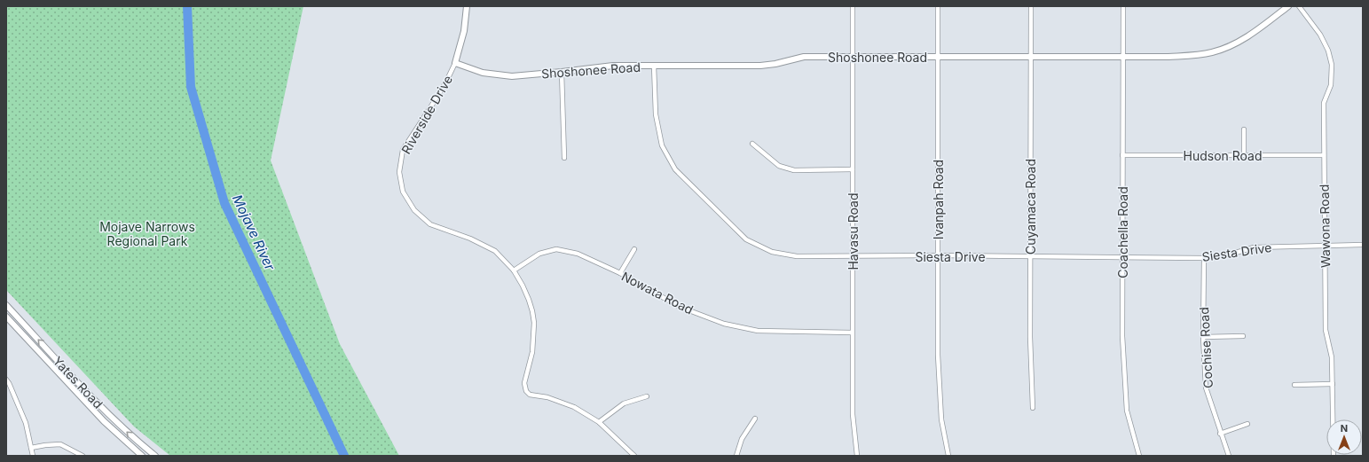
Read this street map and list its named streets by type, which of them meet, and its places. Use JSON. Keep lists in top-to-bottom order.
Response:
{
  "streets": {
    "street": [
      "Shoshonee Road",
      "Riverside Drive",
      "Hudson Road",
      "Ivanpah Road",
      "Cuyamaca Road",
      "Wawona Road",
      "Havasu Road",
      "Coachella Road",
      "Siesta Drive",
      "Nowata Road",
      "Cochise Road",
      "Yates Road"
    ]
  },
  "crossings": [
    ["Shoshonee Road", "Riverside Drive"],
    ["Shoshonee Road", "Ivanpah Road"],
    ["Shoshonee Road", "Cuyamaca Road"],
    ["Shoshonee Road", "Havasu Road"],
    ["Shoshonee Road", "Coachella Road"],
    ["Shoshonee Road", "Siesta Drive"],
    ["Riverside Drive", "Nowata Road"],
    ["Hudson Road", "Wawona Road"],
    ["Hudson Road", "Coachella Road"],
    ["Ivanpah Road", "Siesta Drive"],
    ["Cuyamaca Road", "Siesta Drive"],
    ["Wawona Road", "Siesta Drive"],
    ["Havasu Road", "Siesta Drive"],
    ["Havasu Road", "Nowata Road"],
    ["Coachella Road", "Siesta Drive"],
    ["Siesta Drive", "Cochise Road"]
  ],
  "water": ["Mojave River"],
  "parks": ["Mojave Narrows Regional Park"],
  "north": "top"
}
